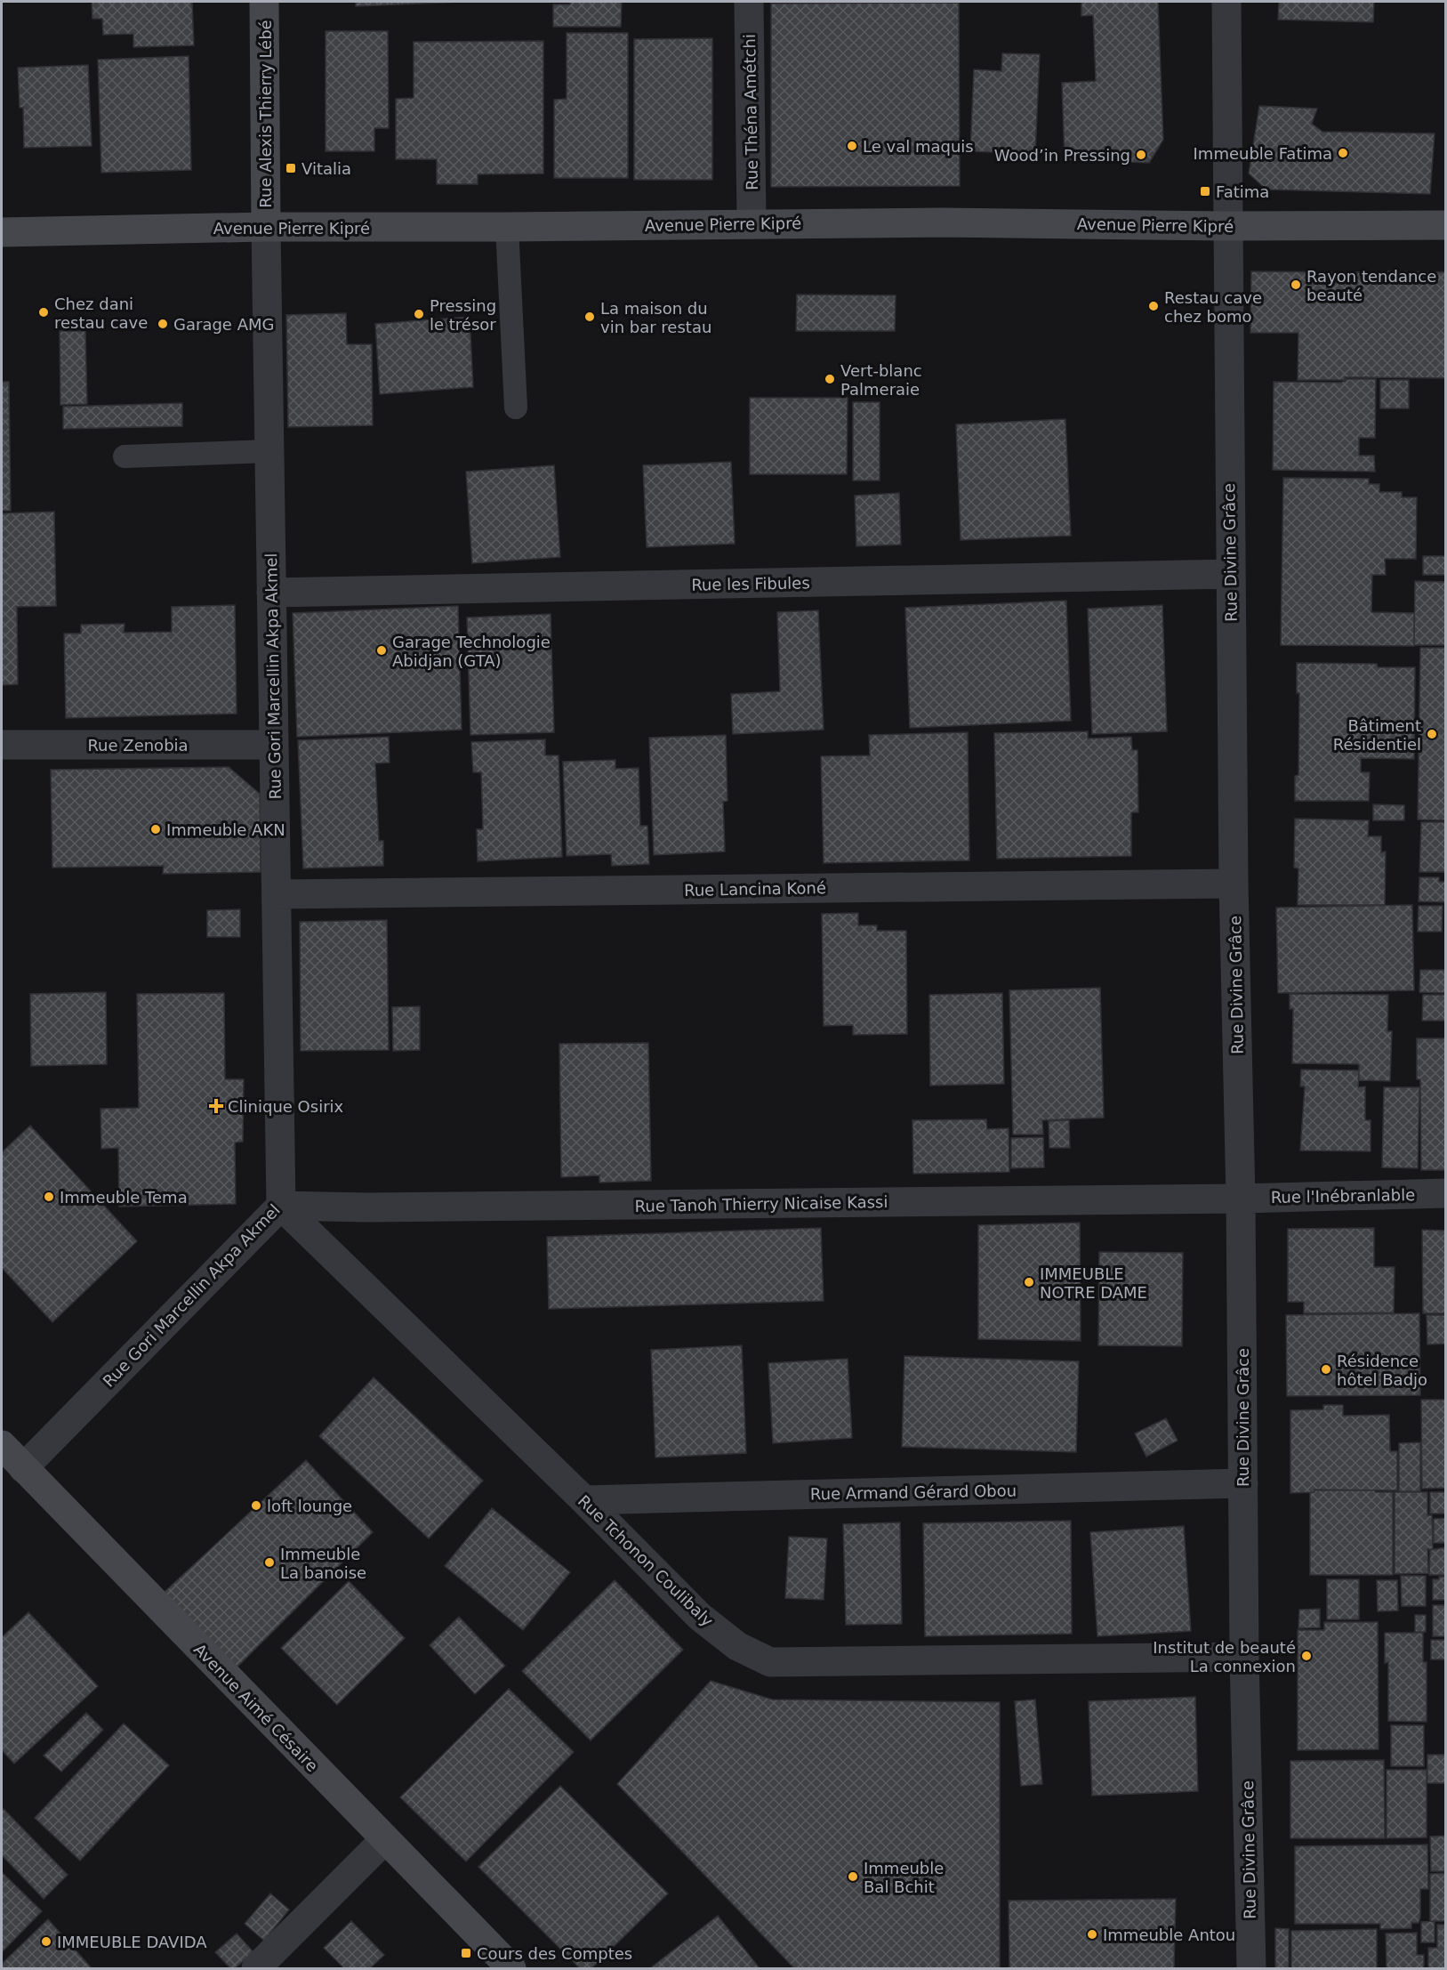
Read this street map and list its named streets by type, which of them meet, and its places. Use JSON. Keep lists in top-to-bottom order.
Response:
{
  "streets": {
    "street": [
      "Rue Théna Amétchi",
      "Rue Alexis Thierry Lébé",
      "Avenue Pierre Kipré",
      "Rue Divine Grâce",
      "Rue les Fibules",
      "Rue Gori Marcellin Akpa Akmel",
      "Rue Zenobia",
      "Rue Lancina Koné",
      "Rue l'Inébranlable",
      "Rue Tanoh Thierry Nicaise Kassi",
      "Rue Armand Gérard Obou",
      "Rue Tchonon Coulibaly",
      "Avenue Aimé Césaire"
    ]
  },
  "crossings": [
    ["Rue Théna Amétchi", "Avenue Pierre Kipré"],
    ["Rue Alexis Thierry Lébé", "Avenue Pierre Kipré"],
    ["Rue Alexis Thierry Lébé", "Rue Gori Marcellin Akpa Akmel"],
    ["Avenue Pierre Kipré", "Rue Divine Grâce"],
    ["Avenue Pierre Kipré", "Rue Gori Marcellin Akpa Akmel"],
    ["Rue Divine Grâce", "Rue les Fibules"],
    ["Rue Divine Grâce", "Rue Lancina Koné"],
    ["Rue Divine Grâce", "Rue l'Inébranlable"],
    ["Rue Divine Grâce", "Rue Tanoh Thierry Nicaise Kassi"],
    ["Rue Divine Grâce", "Rue Armand Gérard Obou"],
    ["Rue Divine Grâce", "Rue Tchonon Coulibaly"],
    ["Rue les Fibules", "Rue Gori Marcellin Akpa Akmel"],
    ["Rue Gori Marcellin Akpa Akmel", "Rue Zenobia"],
    ["Rue Gori Marcellin Akpa Akmel", "Rue Lancina Koné"],
    ["Rue Gori Marcellin Akpa Akmel", "Rue Tanoh Thierry Nicaise Kassi"],
    ["Rue Gori Marcellin Akpa Akmel", "Rue Tchonon Coulibaly"],
    ["Rue Gori Marcellin Akpa Akmel", "Avenue Aimé Césaire"],
    ["Rue l'Inébranlable", "Rue Tanoh Thierry Nicaise Kassi"],
    ["Rue Tanoh Thierry Nicaise Kassi", "Rue Tchonon Coulibaly"],
    ["Rue Armand Gérard Obou", "Rue Tchonon Coulibaly"]
  ],
  "places": {
    "other": [
      "Le val maquis",
      "Immeuble Fatima",
      "Wood’in Pressing",
      "Rayon tendance beauté",
      "Restau cave chez bomo",
      "Chez dani restau cave",
      "Pressing le trésor",
      "La maison du vin bar restau",
      "Garage AMG",
      "Vert-blanc Palmeraie",
      "Garage Technologie Abidjan (GTA)",
      "Bâtiment Résidentiel",
      "Immeuble AKN",
      "Immeuble Tema",
      "IMMEUBLE NOTRE DAME",
      "Résidence hôtel Badjo",
      "loft lounge",
      "Immeuble La banoise",
      "Institut de beauté La connexion",
      "Immeuble Bal Bchit",
      "Immeuble Antou",
      "IMMEUBLE DAVIDA"
    ],
    "transit": ["Vitalia", "Fatima", "Cours des Comptes"],
    "health": ["Clinique Osirix"]
  }
}
